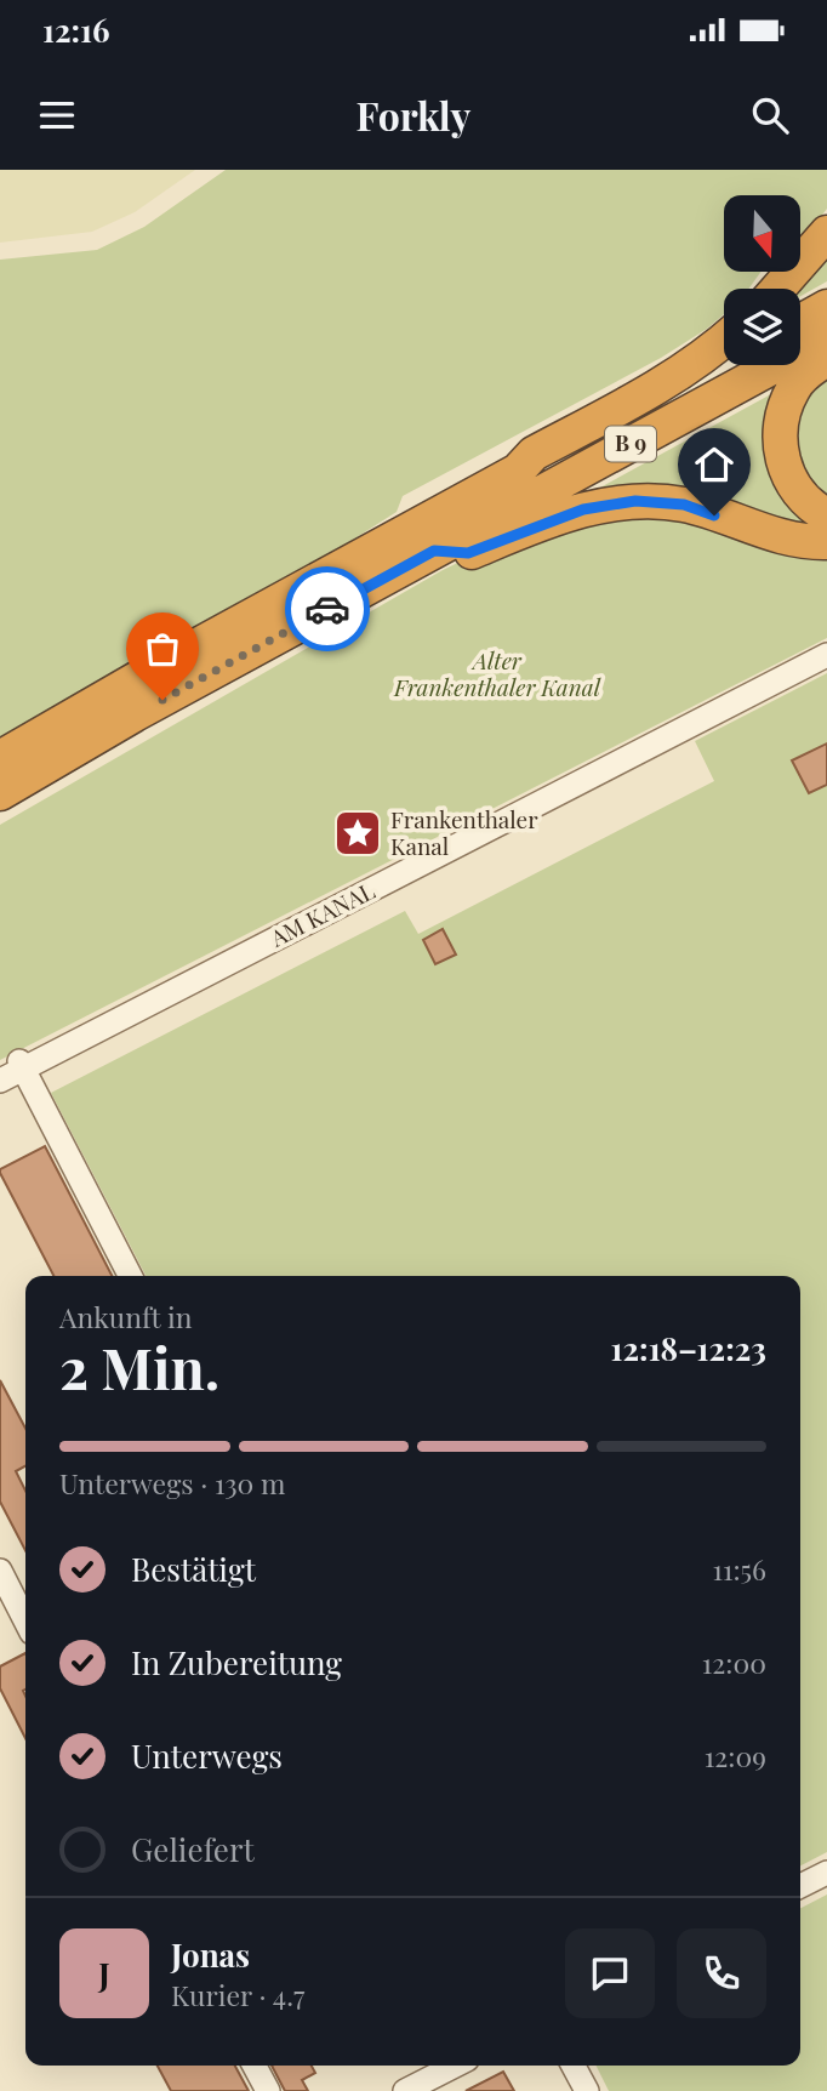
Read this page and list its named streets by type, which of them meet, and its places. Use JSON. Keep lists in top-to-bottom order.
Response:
{
  "streets": {
    "highway": ["B 9"],
    "street": ["AM KANAL"]
  },
  "parks": ["Alter Frankenthaler Kanal"],
  "places": {
    "place": ["Frankenthaler Kanal"]
  },
  "north": "bottom",
  "page": {
    "status": "12:16",
    "header": "Forkly",
    "heading": ["2 Min.", "Ankunft in", "12:18–12:23"],
    "panel": ["Jonas", "Kurier · 4.7"],
    "bar": "Unterwegs · 130 m",
    "list": [
      ["Bestätigt", "11:56"],
      ["In Zubereitung", "12:00"],
      ["Unterwegs", "12:09"],
      "Geliefert"
    ],
    "round": "J"
  }
}
